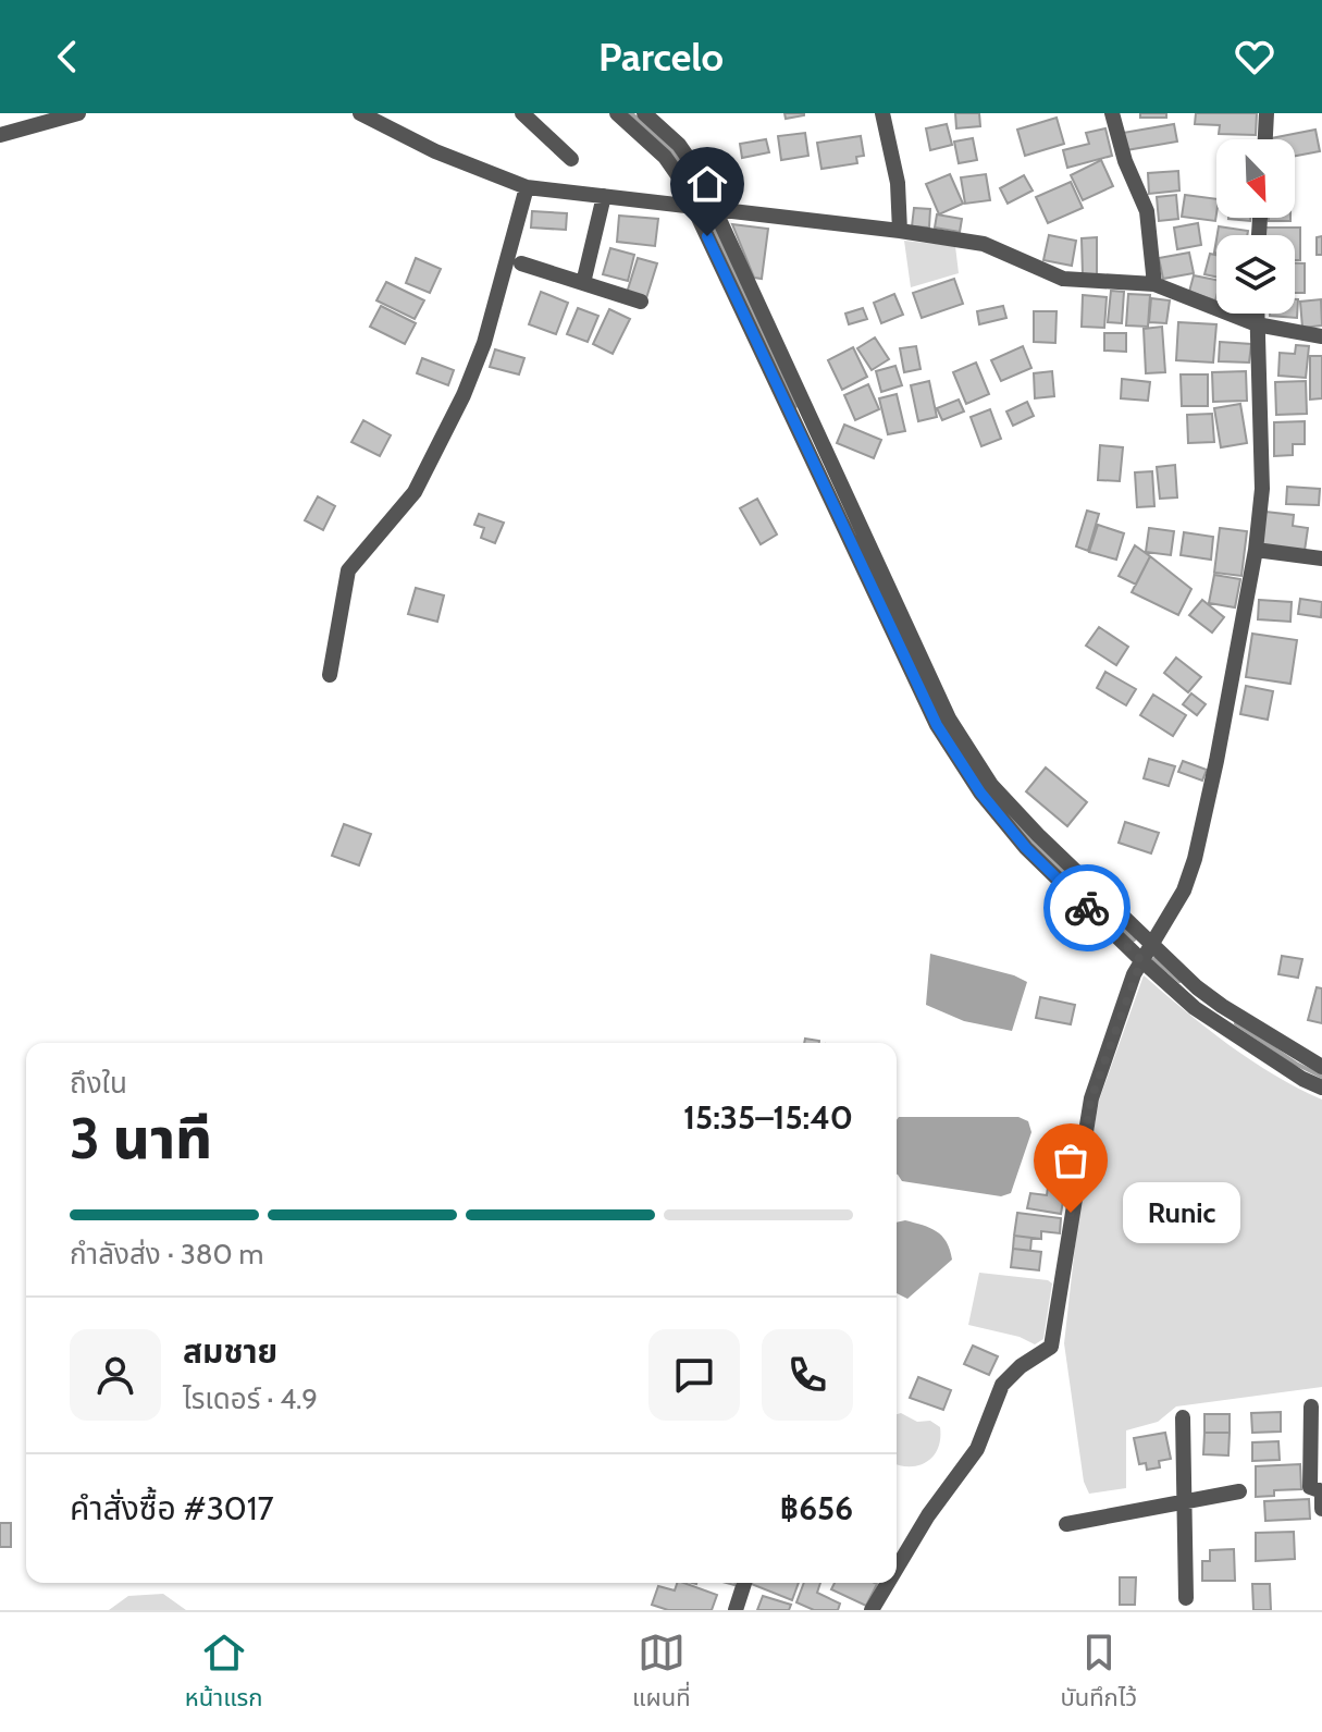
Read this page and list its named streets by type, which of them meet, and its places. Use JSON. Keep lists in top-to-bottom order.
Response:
{
  "places": ["Runic"],
  "north": "bottom right",
  "page": {
    "header": "Parcelo",
    "heading": ["3 นาที", "ถึงใน", "15:35–15:40"],
    "panel": [
      "สมชาย",
      "ไรเดอร์ · 4.9",
      "คำสั่งซื้อ #3017",
      "฿656"
    ],
    "bubble": "Runic",
    "bar": "กำลังส่ง · 380 m",
    "tabs": ["หน้าแรก", "แผนที่", "บันทึกไว้"]
  }
}
